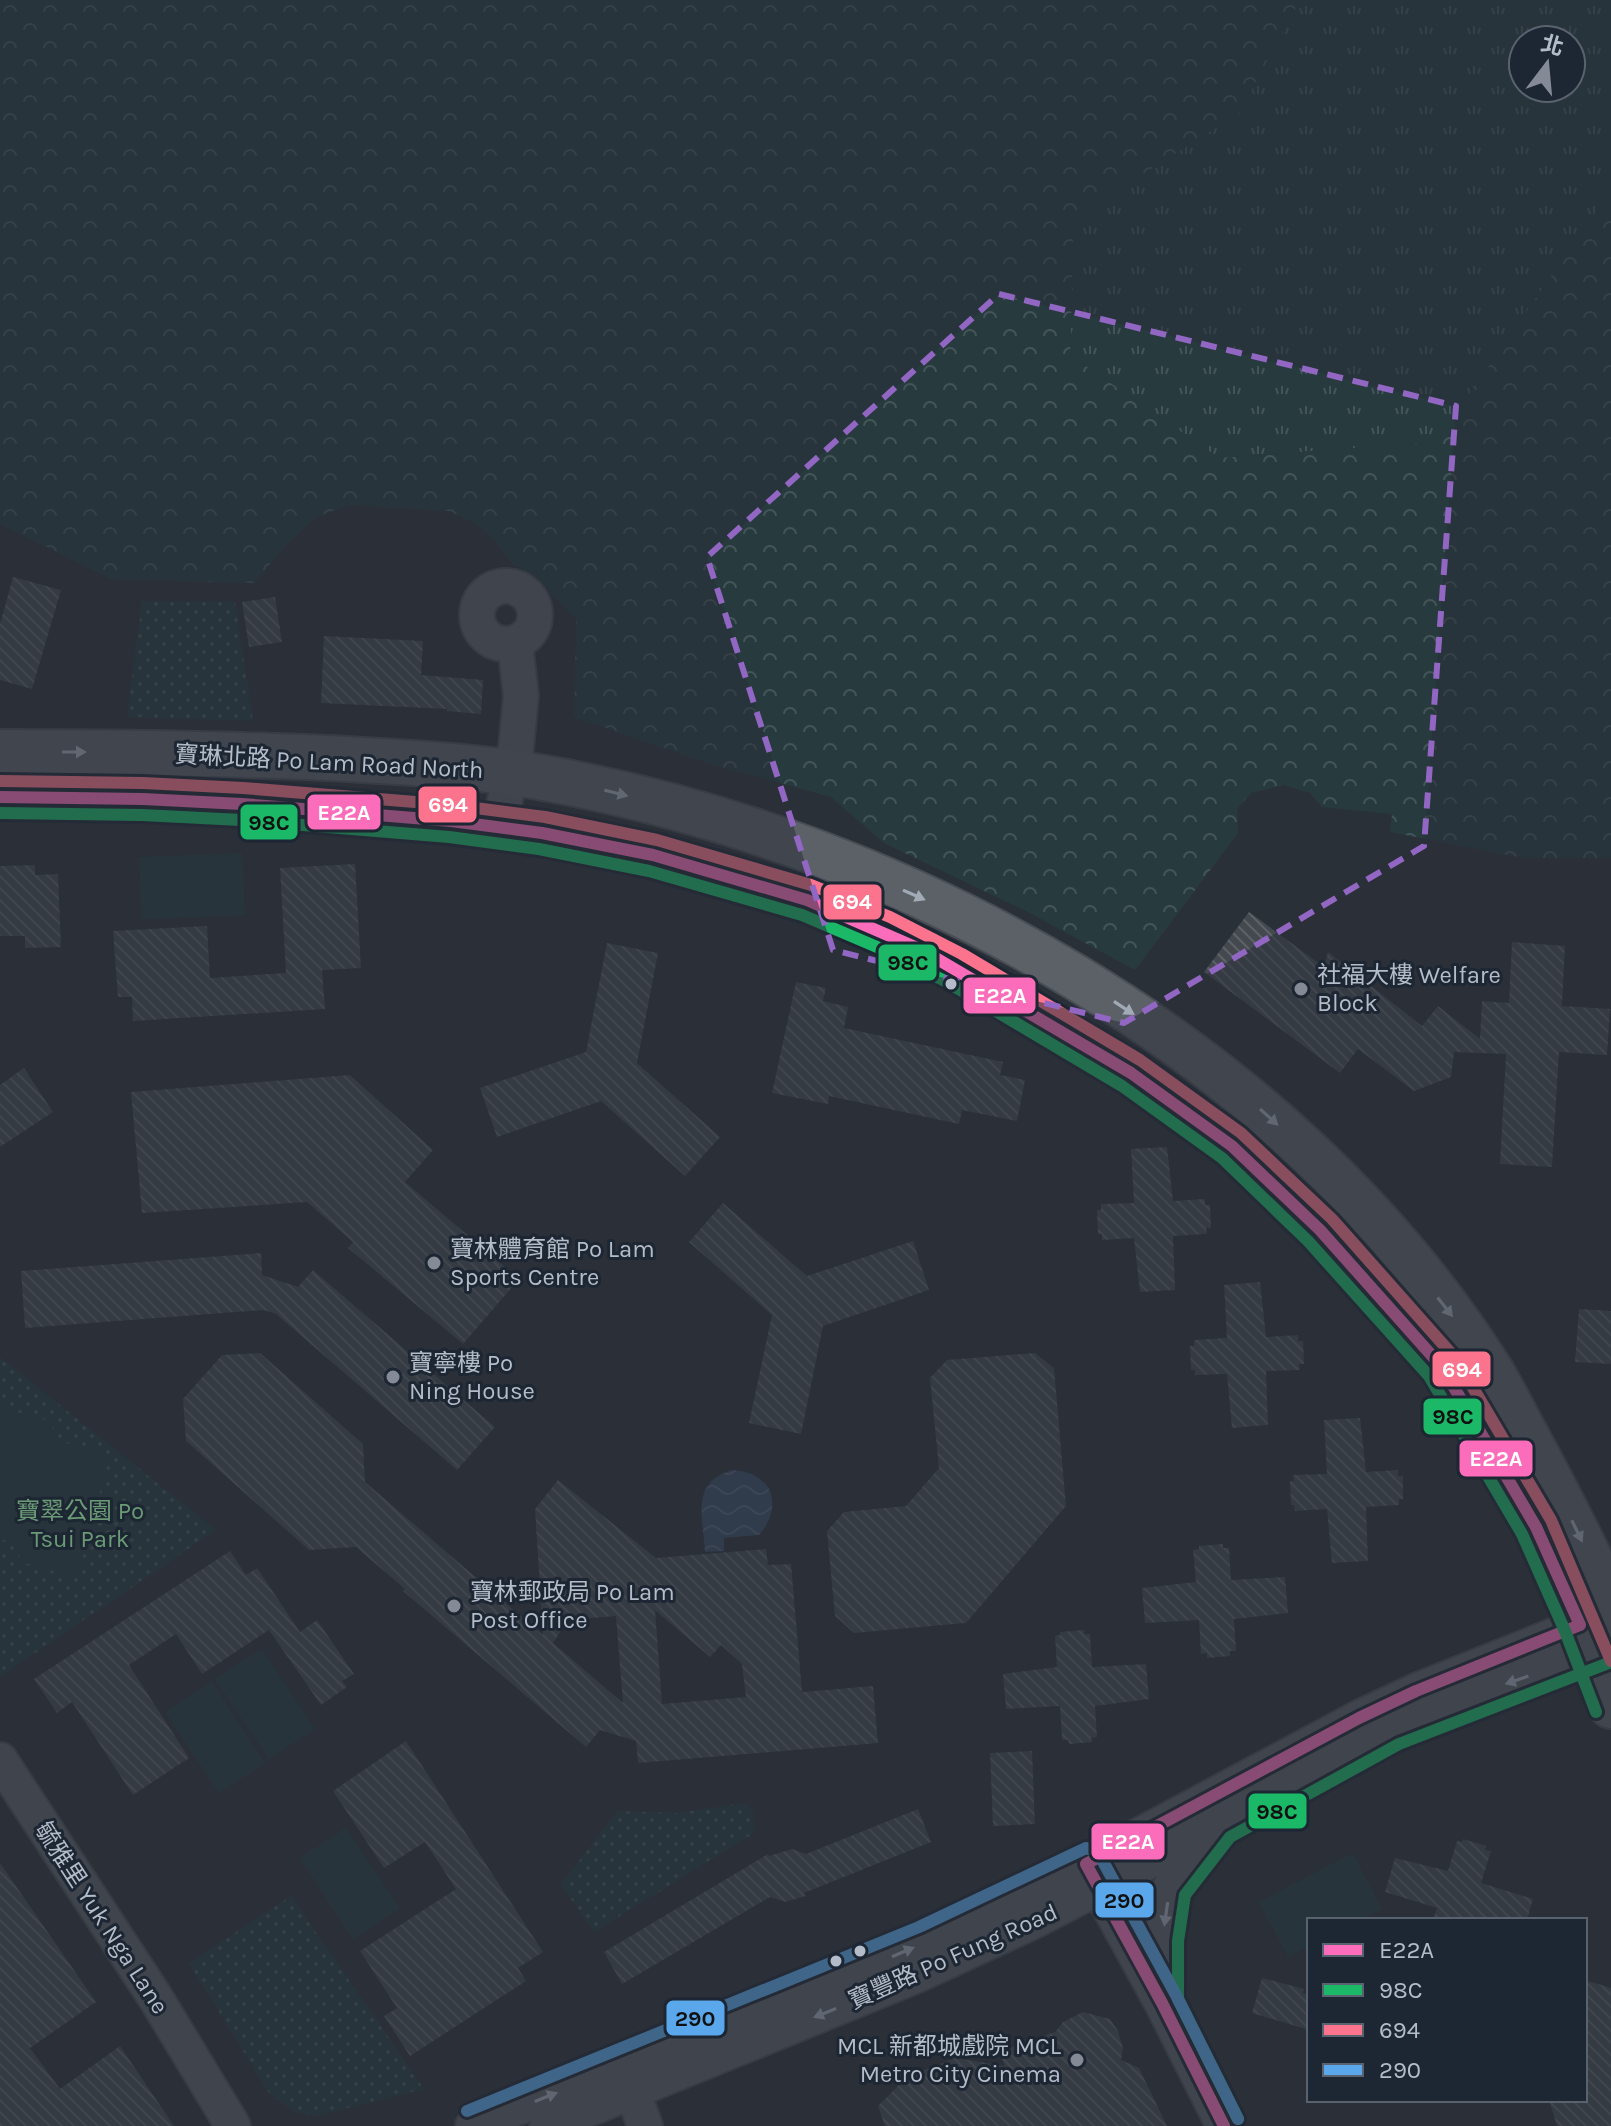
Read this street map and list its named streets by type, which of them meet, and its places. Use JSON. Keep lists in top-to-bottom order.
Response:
{
  "streets": {
    "main road": ["寶琳北路 Po Lam Road North"],
    "street": ["毓雅里 Yuk Nga Lane", "寶豐路 Po Fung Road"]
  },
  "crossings": [
    ["寶琳北路 Po Lam Road North", "寶豐路 Po Fung Road"]
  ],
  "parks": ["寶翠公園 Po Tsui Park"],
  "places": [
    "社福大樓 Welfare Block",
    "寶林體育館 Po Lam Sports Centre",
    "寶寧樓 Po Ning House",
    "寶林郵政局 Po Lam Post Office",
    "MCL 新都城戲院 MCL Metro City Cinema"
  ],
  "lines": [
    "transit line 694",
    "transit line E22A",
    "transit line 98C",
    "transit line 290"
  ],
  "legend": [
    "E22A",
    "98C",
    "694",
    "290"
  ],
  "north": "top"
}
